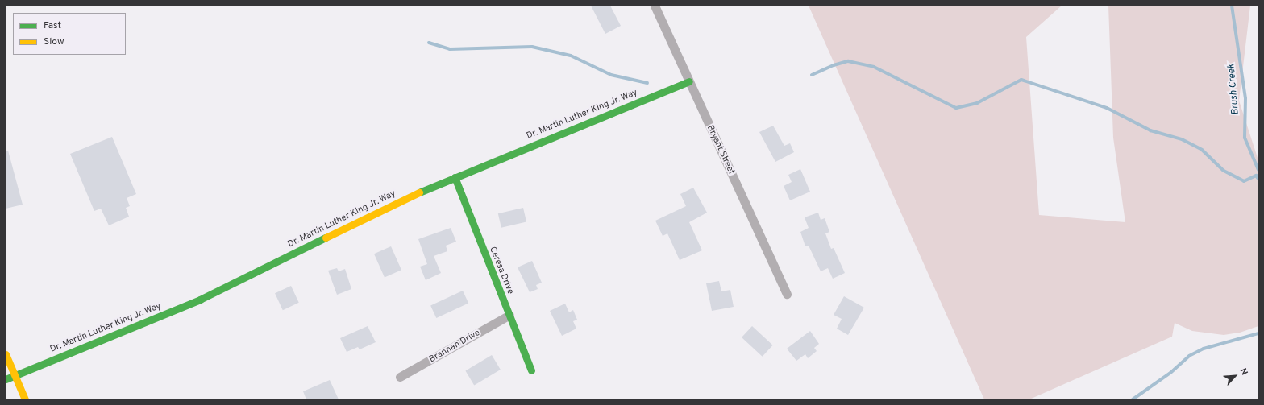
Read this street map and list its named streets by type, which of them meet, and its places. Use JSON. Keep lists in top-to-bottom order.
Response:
{
  "streets": {
    "main road": ["Dr. Martin Luther King Jr. Way", "Ceresa Drive"],
    "street": ["Bryant Street", "Brannan Drive"]
  },
  "crossings": [
    ["Dr. Martin Luther King Jr. Way", "Bryant Street"],
    ["Dr. Martin Luther King Jr. Way", "Ceresa Drive"],
    ["Ceresa Drive", "Brannan Drive"]
  ],
  "water": ["Brush Creek"],
  "legend": ["Fast", "Slow"],
  "north": "top right"
}
